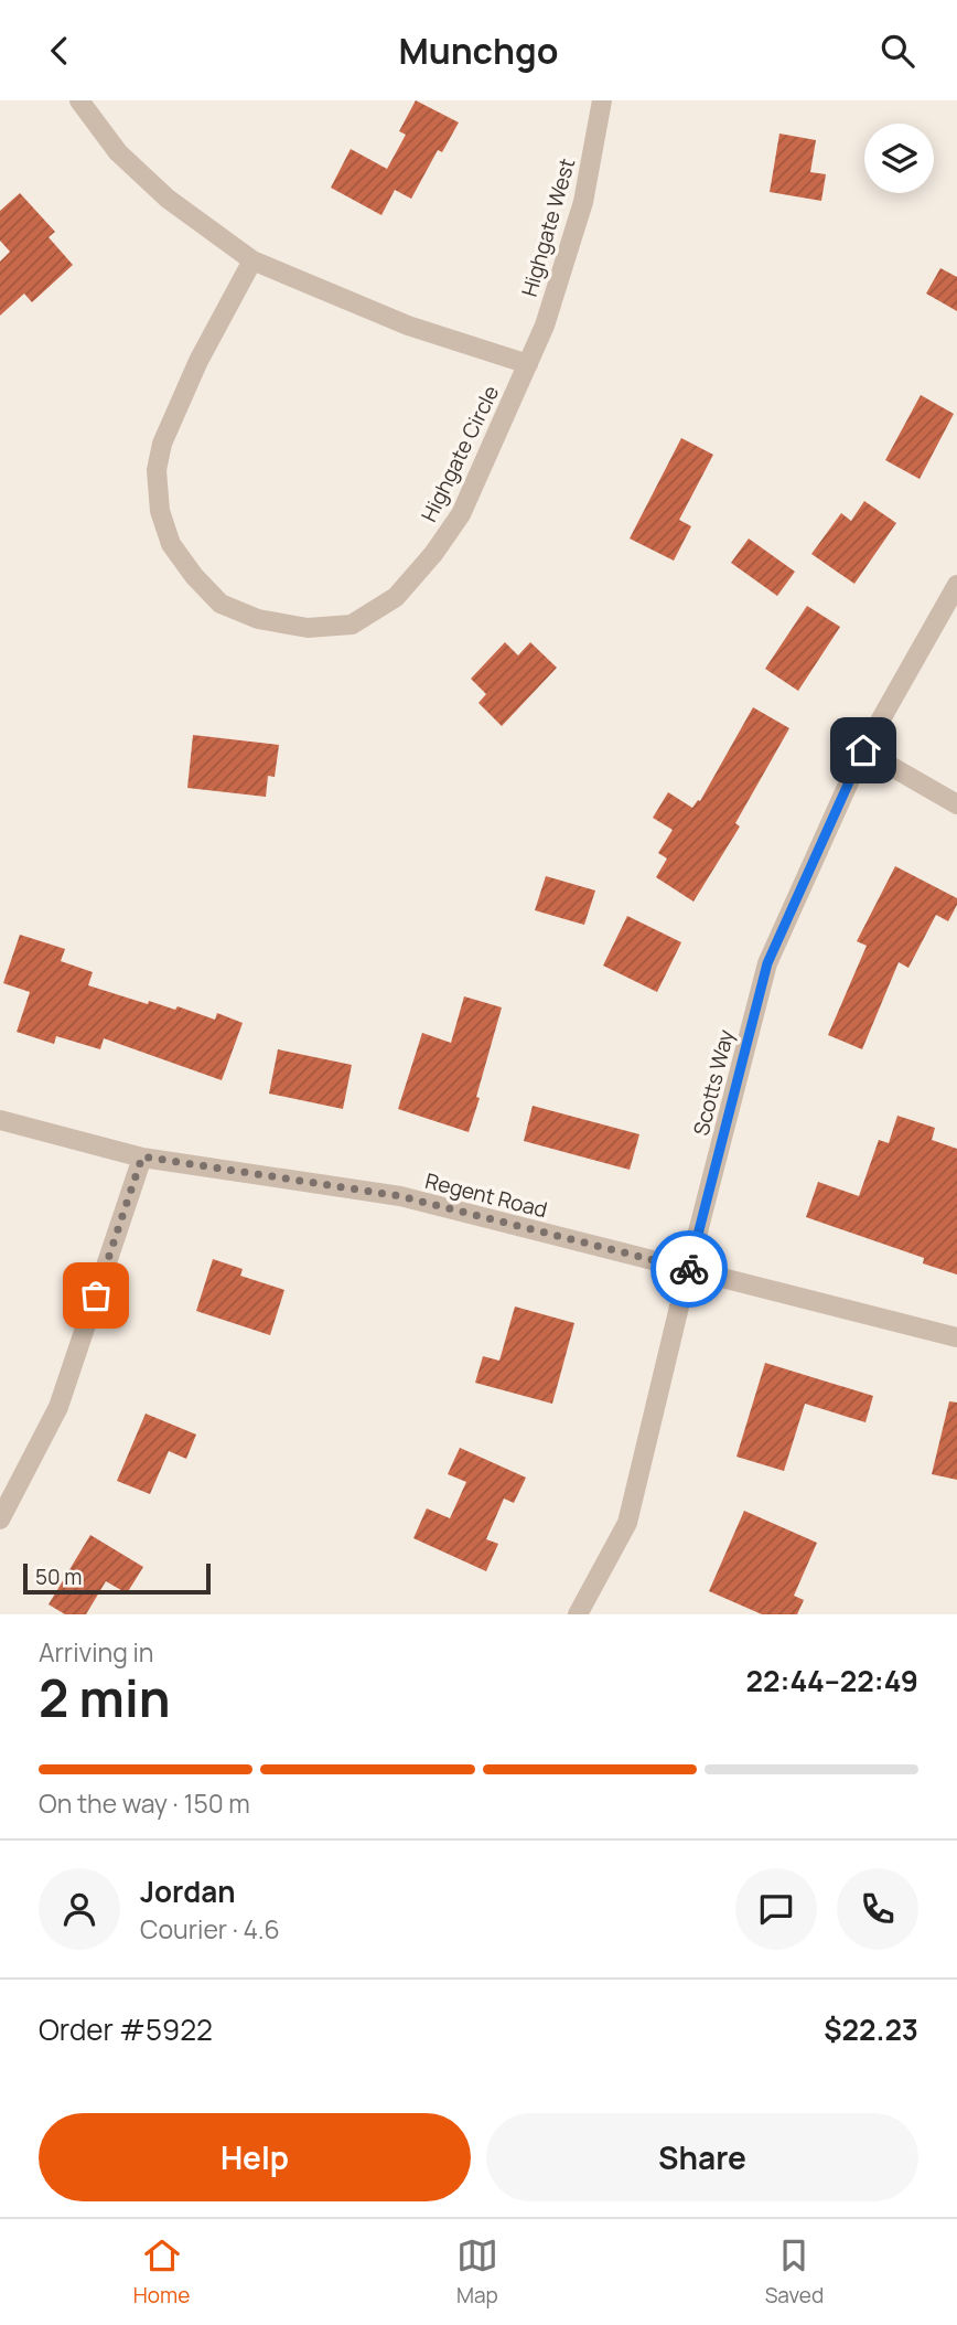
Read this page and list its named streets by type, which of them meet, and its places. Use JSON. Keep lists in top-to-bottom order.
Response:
{
  "streets": {
    "street": [
      "Highgate West",
      "Highgate Circle",
      "Scotts Way",
      "Regent Road"
    ]
  },
  "crossings": [
    ["Highgate West", "Highgate Circle"],
    ["Scotts Way", "Regent Road"]
  ],
  "scale_bar": "50 m",
  "page": {
    "header": "Munchgo",
    "scale": "50 m",
    "heading": ["2 min", "Arriving in", "22:44–22:49"],
    "panel": [
      "Jordan",
      "Courier · 4.6",
      "Order #5922",
      "$22.23"
    ],
    "bar": "On the way · 150 m",
    "buttons": ["Help", "Share"],
    "tabs": ["Home", "Map", "Saved"]
  }
}
